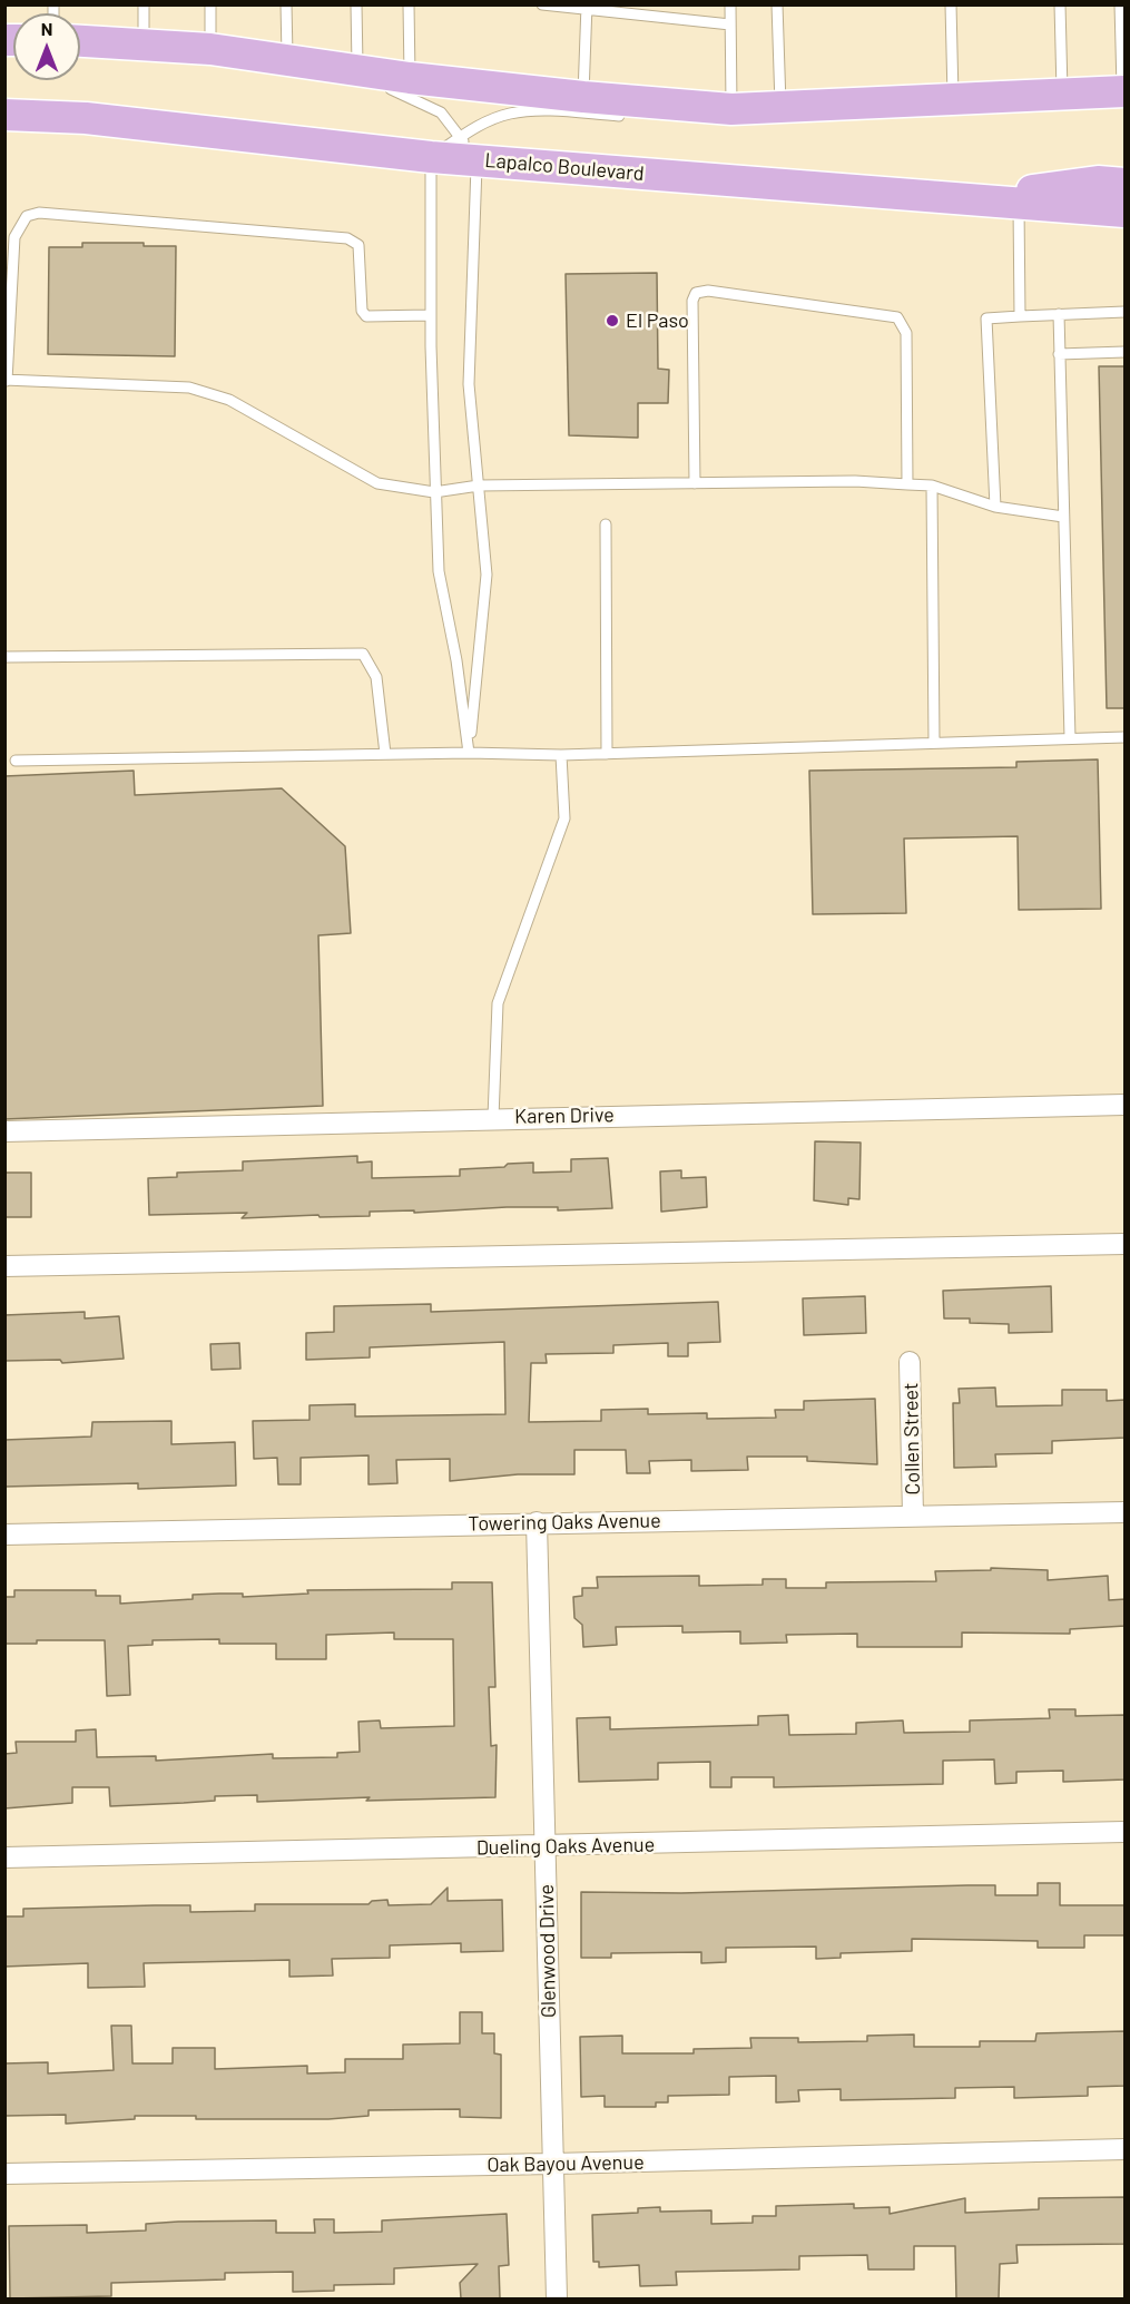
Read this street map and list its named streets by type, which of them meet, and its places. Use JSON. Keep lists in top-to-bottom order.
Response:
{
  "streets": {
    "main road": ["Lapalco Boulevard"],
    "street": [
      "Karen Drive",
      "Collen Street",
      "Towering Oaks Avenue",
      "Dueling Oaks Avenue",
      "Glenwood Drive",
      "Oak Bayou Avenue"
    ]
  },
  "crossings": [
    ["Collen Street", "Towering Oaks Avenue"],
    ["Towering Oaks Avenue", "Glenwood Drive"],
    ["Dueling Oaks Avenue", "Glenwood Drive"],
    ["Glenwood Drive", "Oak Bayou Avenue"]
  ],
  "places": ["El Paso"],
  "north": "top"
}
